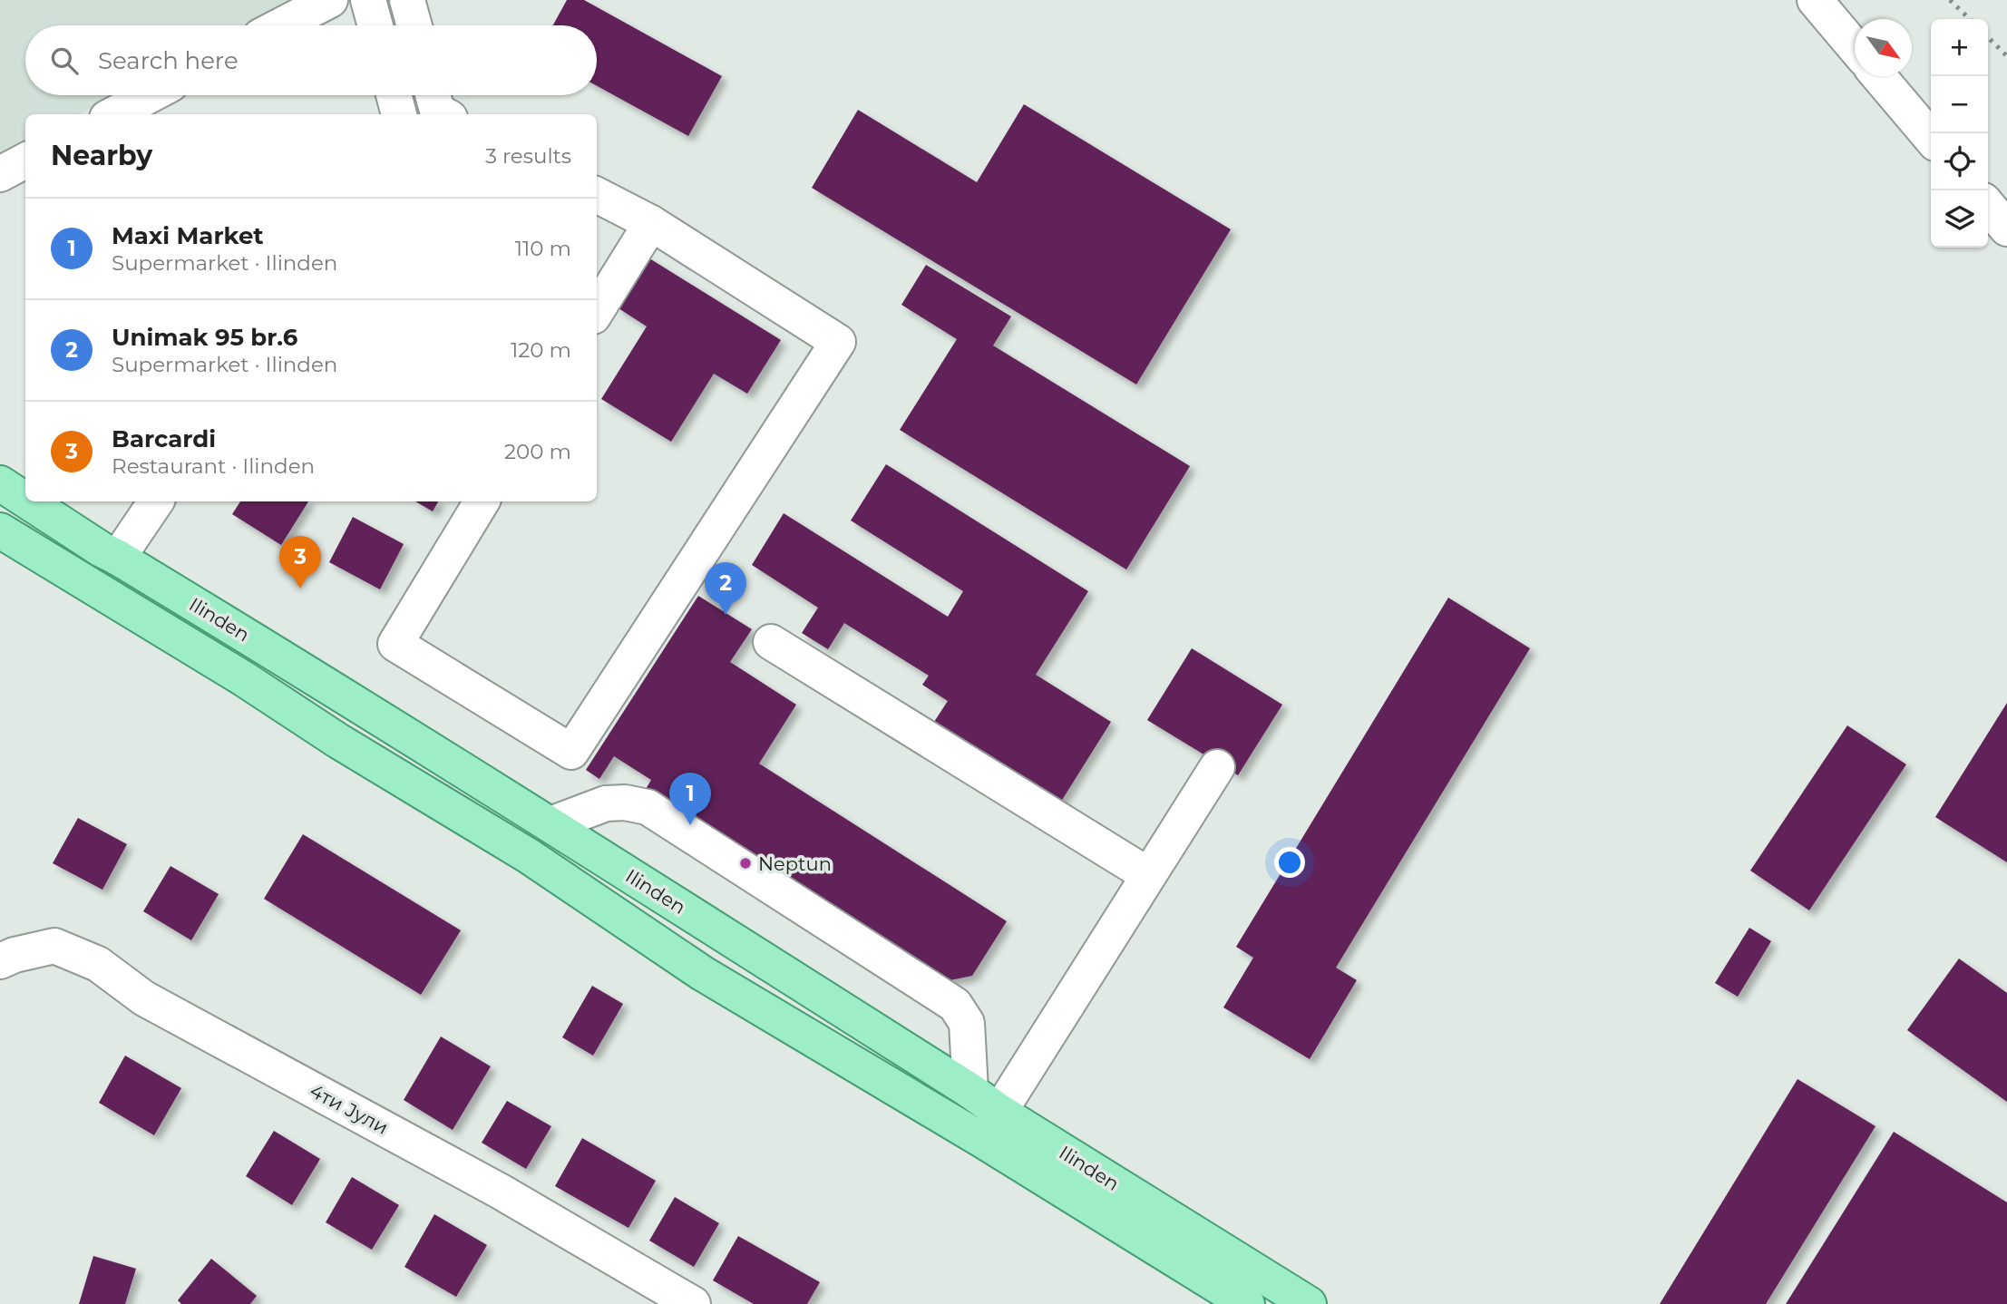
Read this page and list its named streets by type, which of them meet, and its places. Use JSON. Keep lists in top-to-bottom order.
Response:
{
  "streets": {
    "main road": ["Ilinden"],
    "street": ["4ти Јули"]
  },
  "places": ["Neptun"],
  "north": "bottom right",
  "page": {
    "map_buttons": ["+", "−"],
    "search": "Search here",
    "heading": ["Nearby", "3 results"],
    "list": [
      {
        "mark": "1",
        "name": "Maxi Market",
        "note": "Supermarket · Ilinden",
        "value": "110 m"
      },
      {
        "mark": "2",
        "name": "Unimak 95 br.6",
        "note": "Supermarket · Ilinden",
        "value": "120 m"
      },
      {
        "mark": "3",
        "name": "Barcardi",
        "note": "Restaurant · Ilinden",
        "value": "200 m"
      }
    ],
    "pins": ["3", "2", "1"]
  }
}
